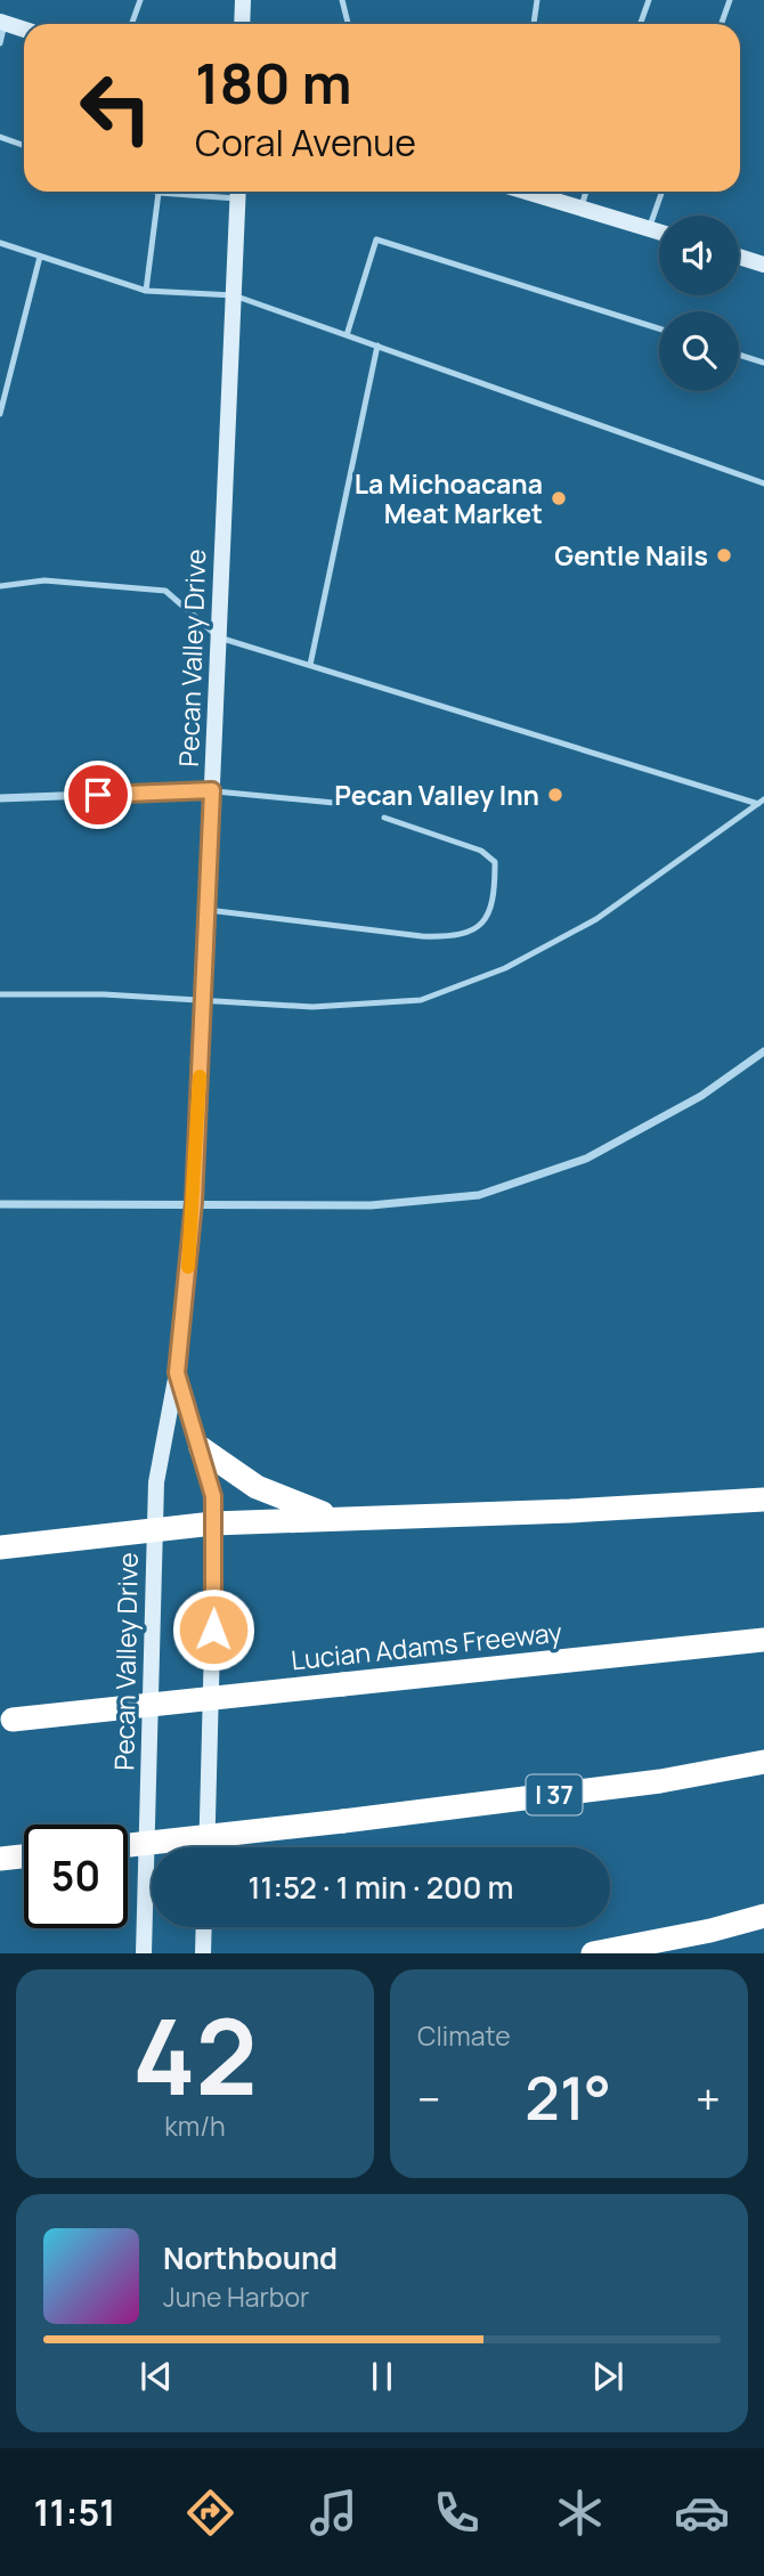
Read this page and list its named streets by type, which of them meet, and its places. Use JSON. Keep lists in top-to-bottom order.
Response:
{
  "streets": {
    "highway": ["Lucian Adams Freeway", "I 37"],
    "main road": ["Pecan Valley Drive"]
  },
  "places": ["La Michoacana Meat Market", "Gentle Nails", "Pecan Valley Inn"],
  "page": {
    "turn": ["180 m", "Coral Avenue"],
    "limit": "50",
    "trip": "11:52 · 1 min · 200 m",
    "tile": [
      ["42", "km/h"],
      "Climate"
    ],
    "heat": ["−", "21°", "+"],
    "song": ["Northbound", "June Harbor"],
    "tabs": "11:51"
  }
}
